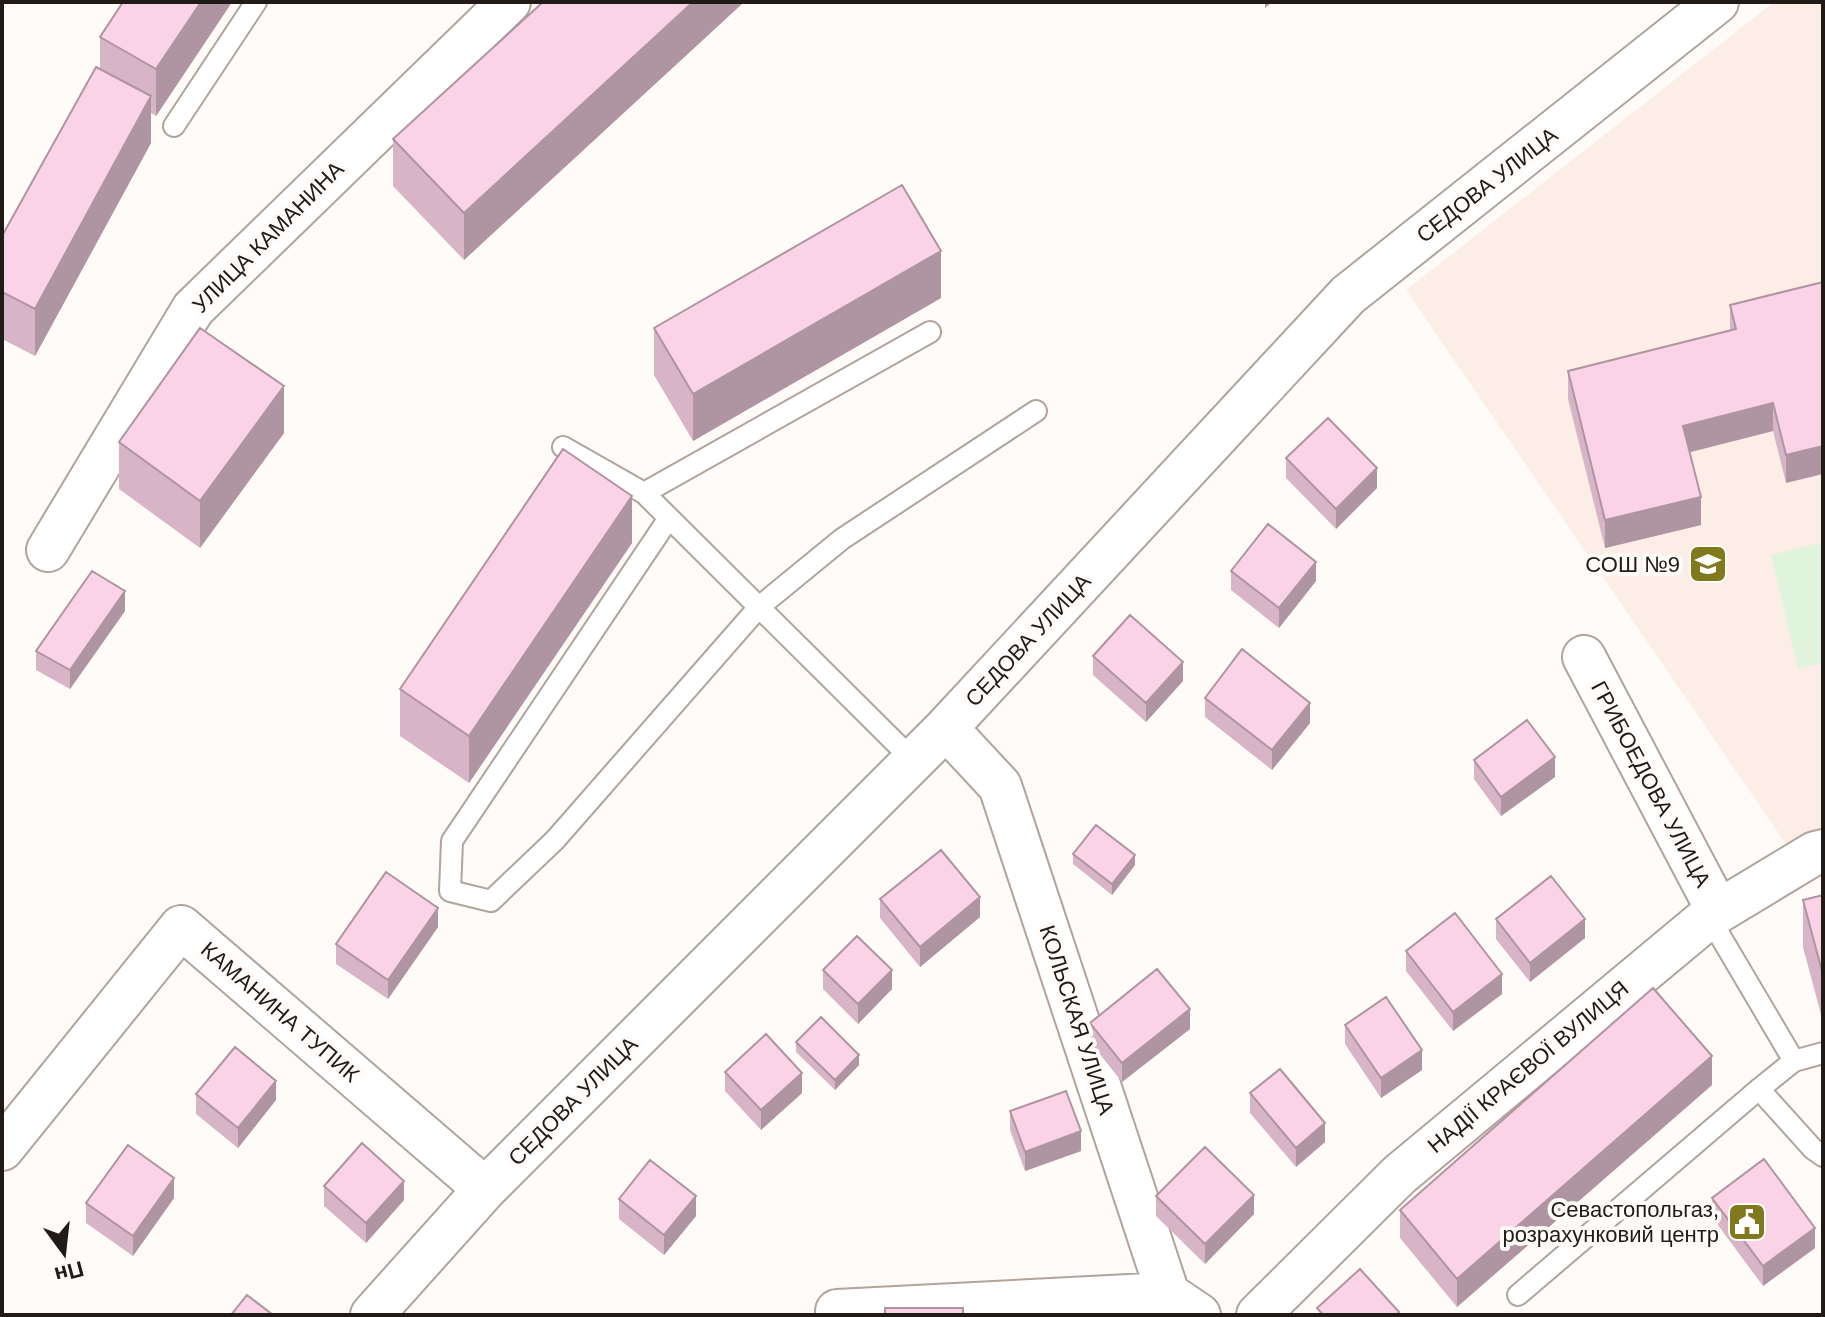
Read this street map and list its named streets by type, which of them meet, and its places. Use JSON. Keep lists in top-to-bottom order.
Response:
{
  "streets": {
    "street": [
      "СЕДОВА УЛИЦА",
      "УЛИЦА КАМАНИНА",
      "ГРИБОЕДОВА УЛИЦА",
      "КАМАНИНА ТУПИК",
      "КОЛЬСКАЯ УЛИЦА",
      "НАДІЇ КРАЄВОЇ ВУЛИЦЯ"
    ]
  },
  "crossings": [
    ["СЕДОВА УЛИЦА", "КАМАНИНА ТУПИК"],
    ["СЕДОВА УЛИЦА", "КОЛЬСКАЯ УЛИЦА"],
    ["ГРИБОЕДОВА УЛИЦА", "НАДІЇ КРАЄВОЇ ВУЛИЦЯ"]
  ],
  "places": {
    "school or university": ["СОШ №9"],
    "public building": ["Севастопольгаз, розрахунковий центр"]
  },
  "north": "bottom"
}
